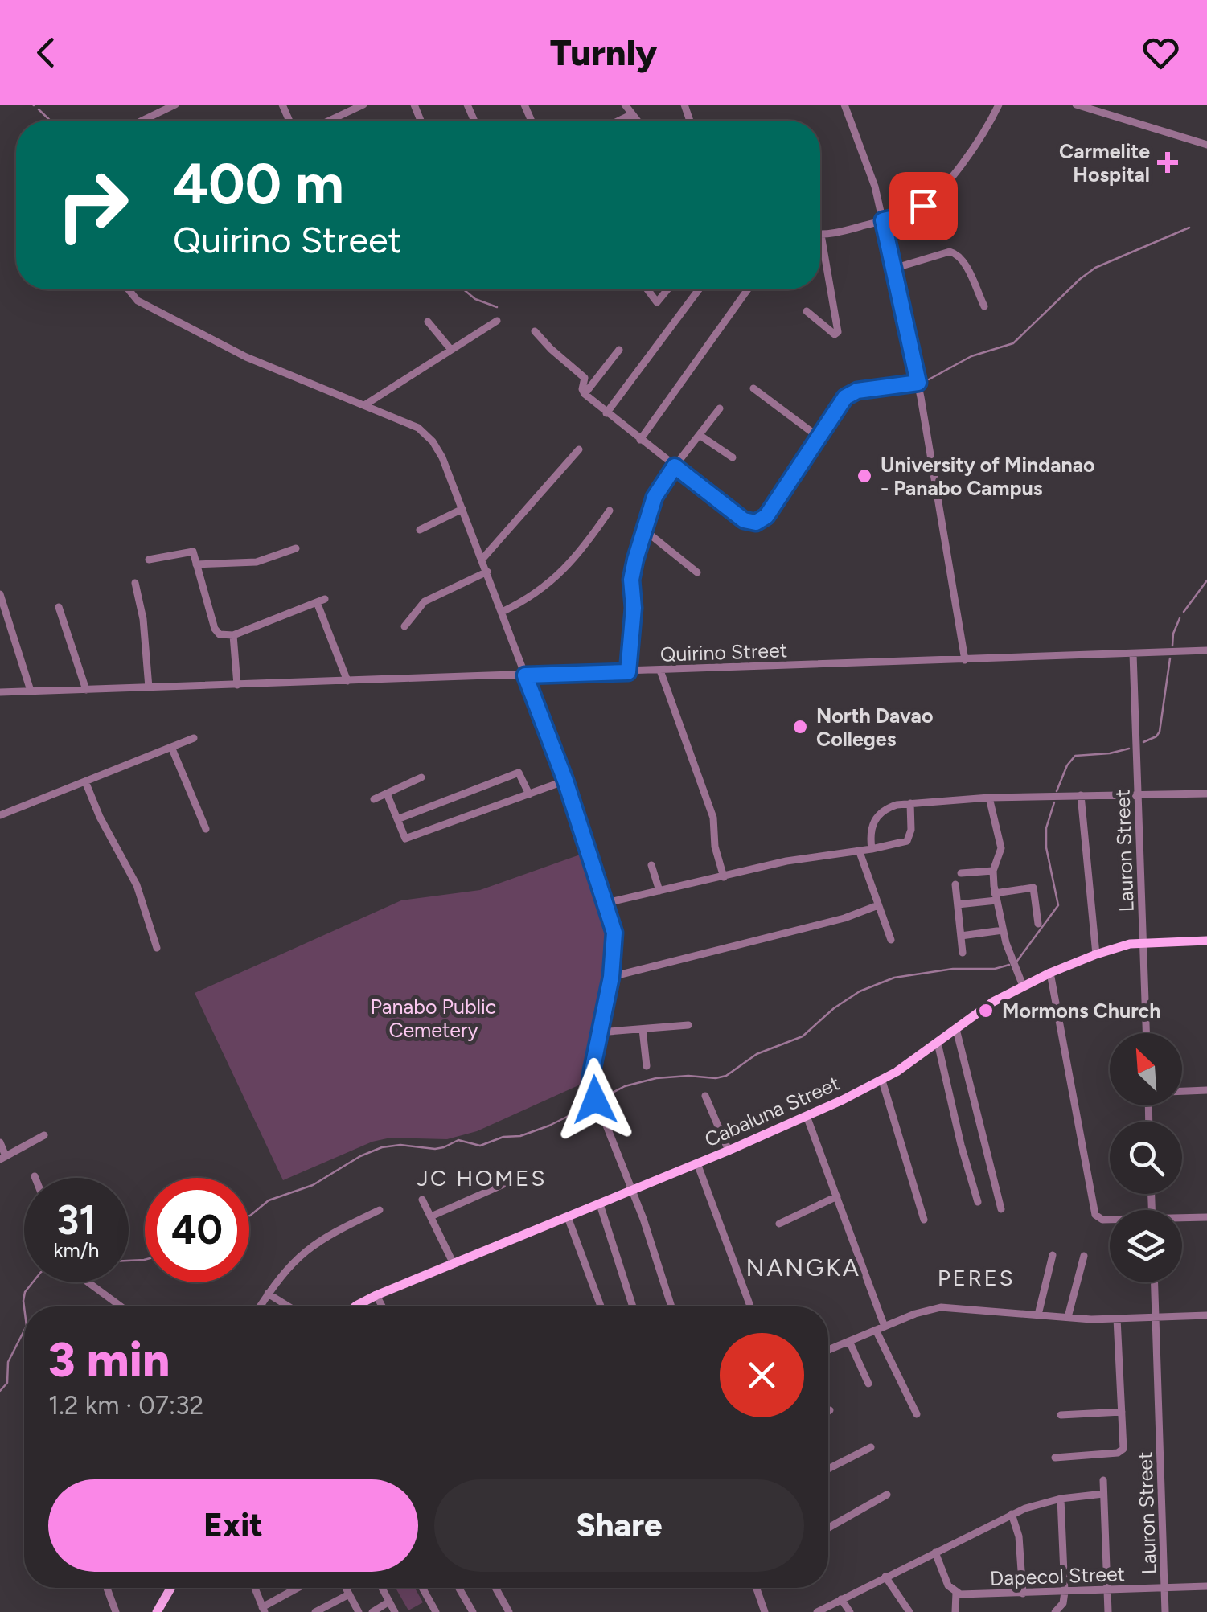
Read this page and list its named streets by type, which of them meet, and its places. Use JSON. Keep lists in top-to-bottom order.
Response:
{
  "streets": {
    "main road": ["Cabaluna Street"],
    "street": ["Quirino Street", "Lauron Street", "Dapecol Street"]
  },
  "crossings": [
    ["Quirino Street", "Lauron Street"],
    ["Lauron Street", "Cabaluna Street"],
    ["Lauron Street", "Dapecol Street"]
  ],
  "districts": ["JC HOMES", "NANGKA", "PERES"],
  "parks": ["Panabo Public Cemetery"],
  "places": {
    "health": ["Carmelite Hospital"],
    "other": ["University of Mindanao - Panabo Campus", "North Davao Colleges", "Mormons Church"]
  },
  "north": "top left",
  "page": {
    "header": "Turnly",
    "turn": ["400 m", "Quirino Street"],
    "speed": "31 km/h",
    "limit": "40",
    "heading": ["3 min", "1.2 km · 07:32"],
    "buttons": ["Exit", "Share"]
  }
}
